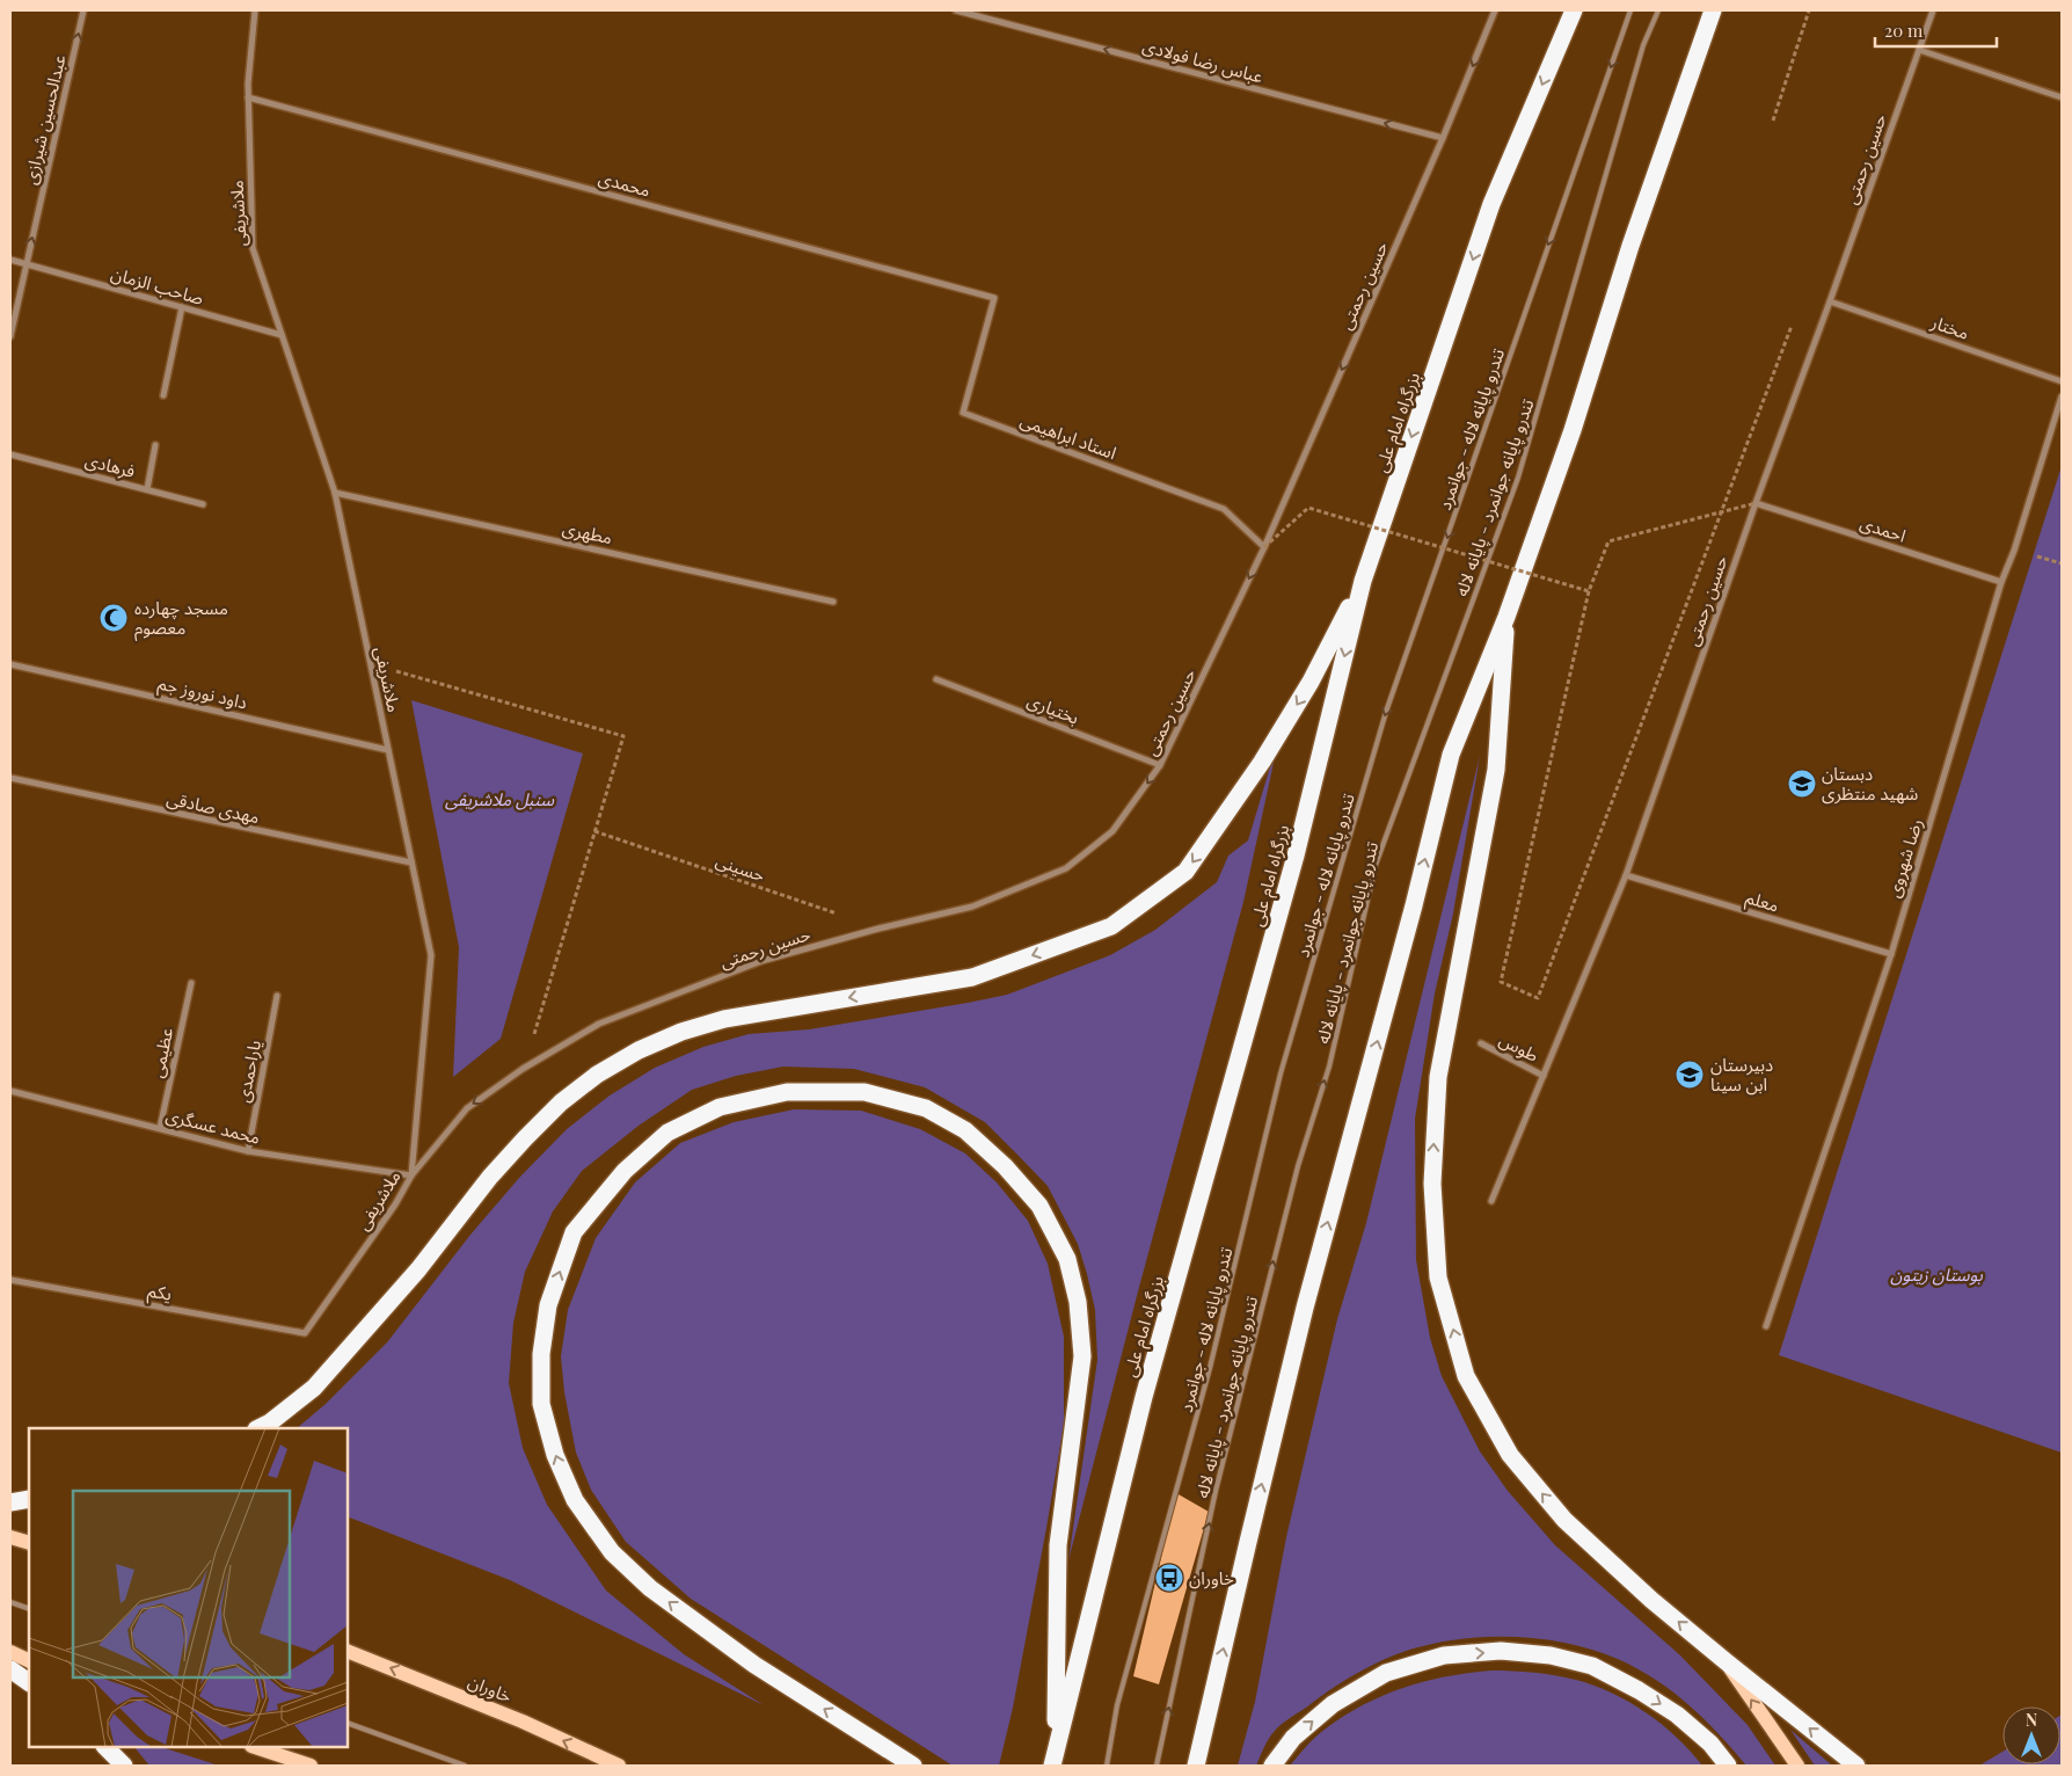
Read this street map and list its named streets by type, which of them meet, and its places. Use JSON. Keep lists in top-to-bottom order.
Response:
{
  "streets": {
    "highway": ["بزرگراه امام علی"],
    "main road": ["خاوران"],
    "street": [
      "عباس رضا فولادی",
      "عبدالحسین شیرازی",
      "حسین رحمتی",
      "محمدی",
      "ملاشریفی",
      "صاحب الزمان",
      "مختار",
      "استاد ابراهیمی",
      "فرهادی",
      "احمدی",
      "مطهری",
      "داود نوروز جم",
      "بختیاری",
      "مهدی صادقی",
      "رضا شهروی",
      "معلم",
      "طوس",
      "عظیمی",
      "یاراحمدی",
      "محمد عسگری",
      "یکم"
    ],
    "lane": ["تندرو پایانه لاله - جوانمرد", "تندرو پایانه جوانمرد - پایانه لاله"],
    "path": ["حسینی"]
  },
  "crossings": [
    ["عباس رضا فولادی", "حسین رحمتی"],
    ["عبدالحسین شیرازی", "صاحب الزمان"],
    ["حسین رحمتی", "ملاشریفی"],
    ["حسین رحمتی", "مختار"],
    ["حسین رحمتی", "استاد ابراهیمی"],
    ["حسین رحمتی", "احمدی"],
    ["حسین رحمتی", "بختیاری"],
    ["حسین رحمتی", "حسینی"],
    ["حسین رحمتی", "معلم"],
    ["حسین رحمتی", "طوس"],
    ["حسین رحمتی", "محمد عسگری"],
    ["محمدی", "ملاشریفی"],
    ["محمدی", "استاد ابراهیمی"],
    ["ملاشریفی", "صاحب الزمان"],
    ["ملاشریفی", "مطهری"],
    ["ملاشریفی", "داود نوروز جم"],
    ["ملاشریفی", "مهدی صادقی"],
    ["ملاشریفی", "محمد عسگری"],
    ["ملاشریفی", "یکم"],
    ["احمدی", "رضا شهروی"],
    ["رضا شهروی", "معلم"],
    ["عظیمی", "محمد عسگری"],
    ["یاراحمدی", "محمد عسگری"]
  ],
  "one_way": [
    "عباس رضا فولادی",
    "عبدالحسین شیرازی",
    "حسین رحمتی",
    "تندرو پایانه لاله - جوانمرد",
    "تندرو پایانه جوانمرد - پایانه لاله",
    "خاوران"
  ],
  "parks": ["سنبل ملاشریفی", "بوستان زیتون"],
  "places": {
    "mosque": ["مسجد چهارده معصوم"],
    "school or university": ["دبستان شهید منتظری", "دبیرستان ابن سینا"],
    "bus stop": ["خاوران"]
  },
  "scale_bar": "20 m",
  "north": "top"
}
